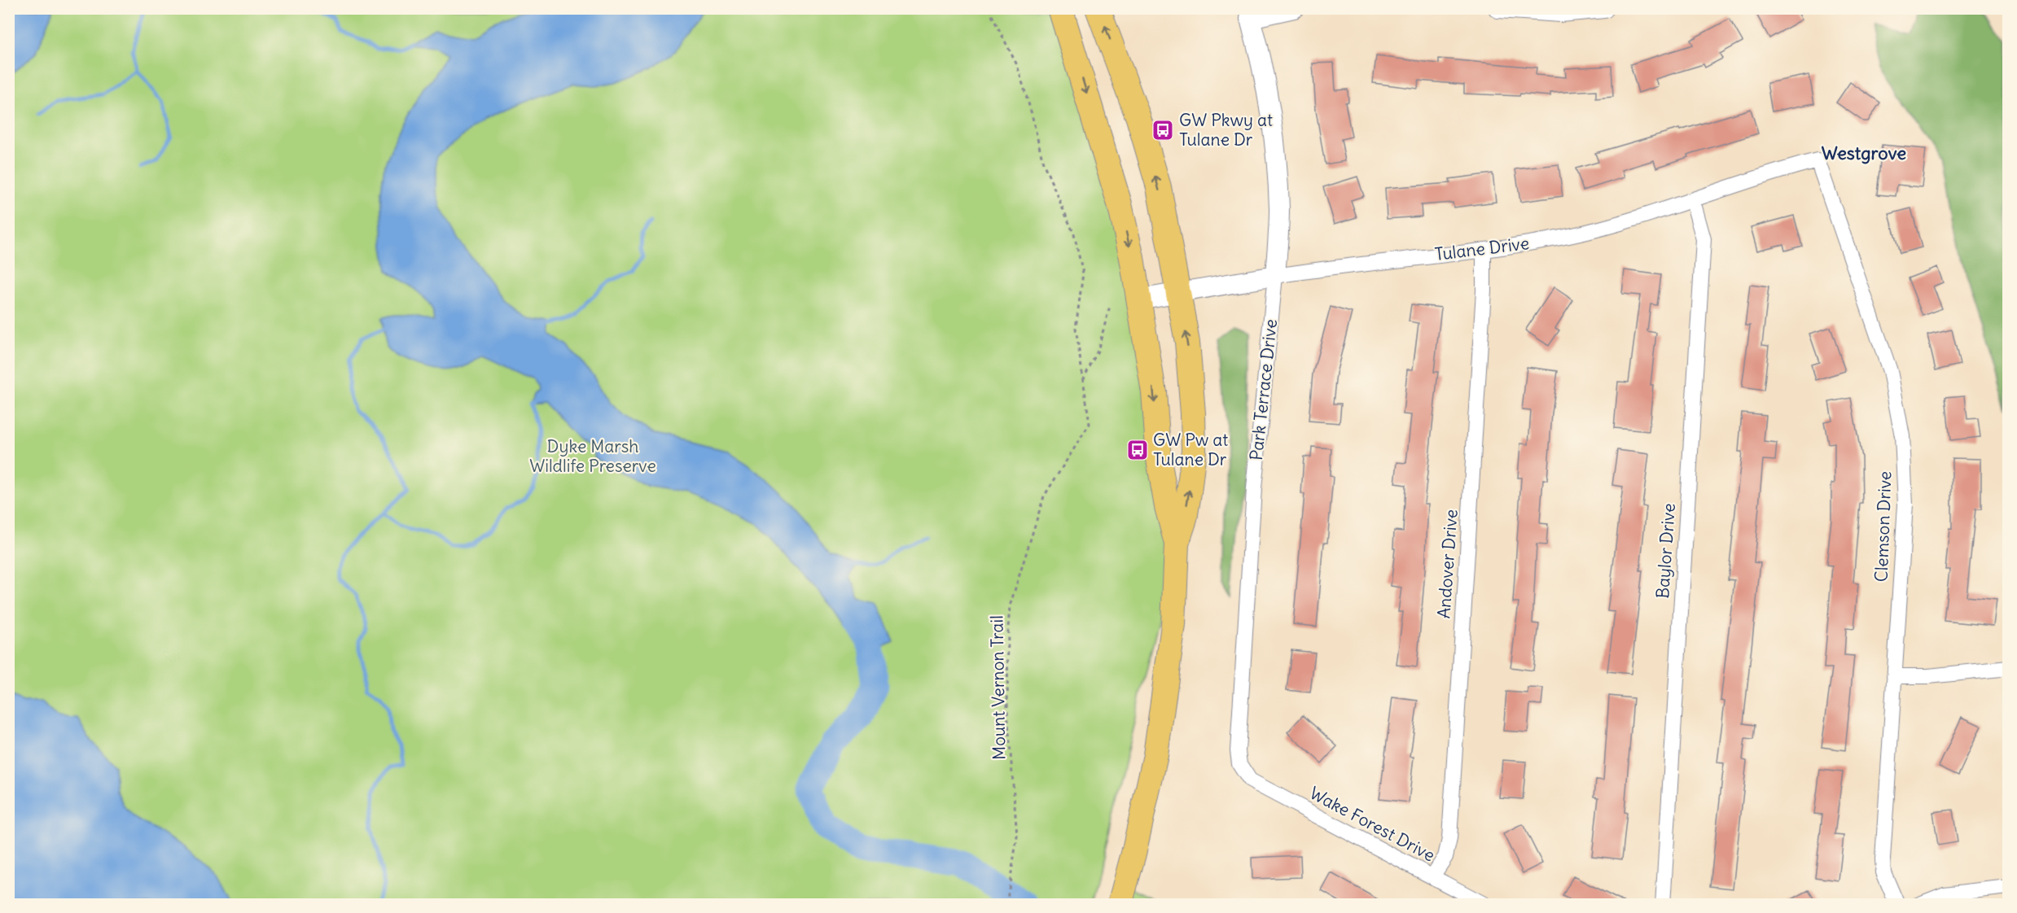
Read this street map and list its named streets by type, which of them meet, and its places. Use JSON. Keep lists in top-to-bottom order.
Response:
{
  "streets": {
    "street": [
      "Tulane Drive",
      "Park Terrace Drive",
      "Clemson Drive",
      "Baylor Drive",
      "Andover Drive",
      "Wake Forest Drive"
    ],
    "path": ["Mount Vernon Trail"]
  },
  "crossings": [
    ["Tulane Drive", "Park Terrace Drive"],
    ["Tulane Drive", "Clemson Drive"],
    ["Tulane Drive", "Baylor Drive"],
    ["Tulane Drive", "Andover Drive"],
    ["Park Terrace Drive", "Wake Forest Drive"],
    ["Andover Drive", "Wake Forest Drive"]
  ],
  "districts": ["Westgrove"],
  "parks": ["Dyke Marsh Wildlife Preserve"],
  "places": {
    "bus stop": ["GW Pkwy at Tulane Dr", "GW Pw at Tulane Dr"]
  }
}
